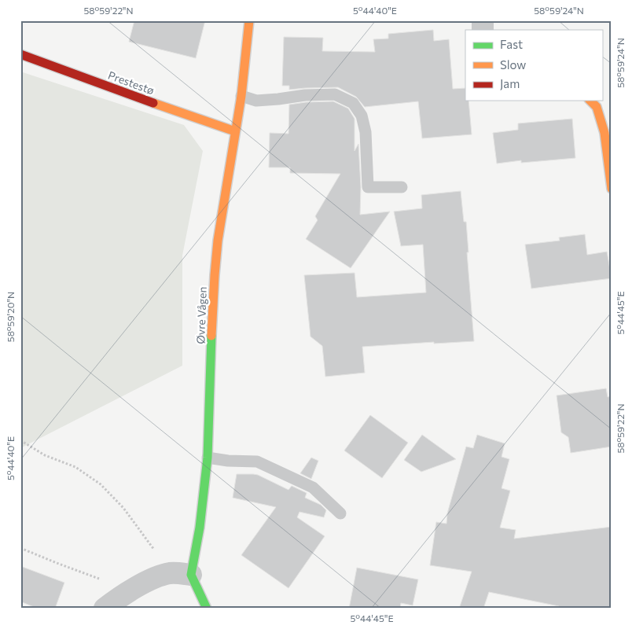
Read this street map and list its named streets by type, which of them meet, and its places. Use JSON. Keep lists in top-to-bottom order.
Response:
{
  "streets": {
    "street": ["Prestestø", "Øvre Vågen"]
  },
  "crossings": [
    ["Prestestø", "Øvre Vågen"]
  ],
  "legend": ["Fast", "Slow", "Jam"],
  "coordinates": [
    "58°59'22\"N",
    "5°44'40\"E",
    "58°59'24\"N",
    "5°44'45\"E",
    "58°59'20\"N"
  ]
}
